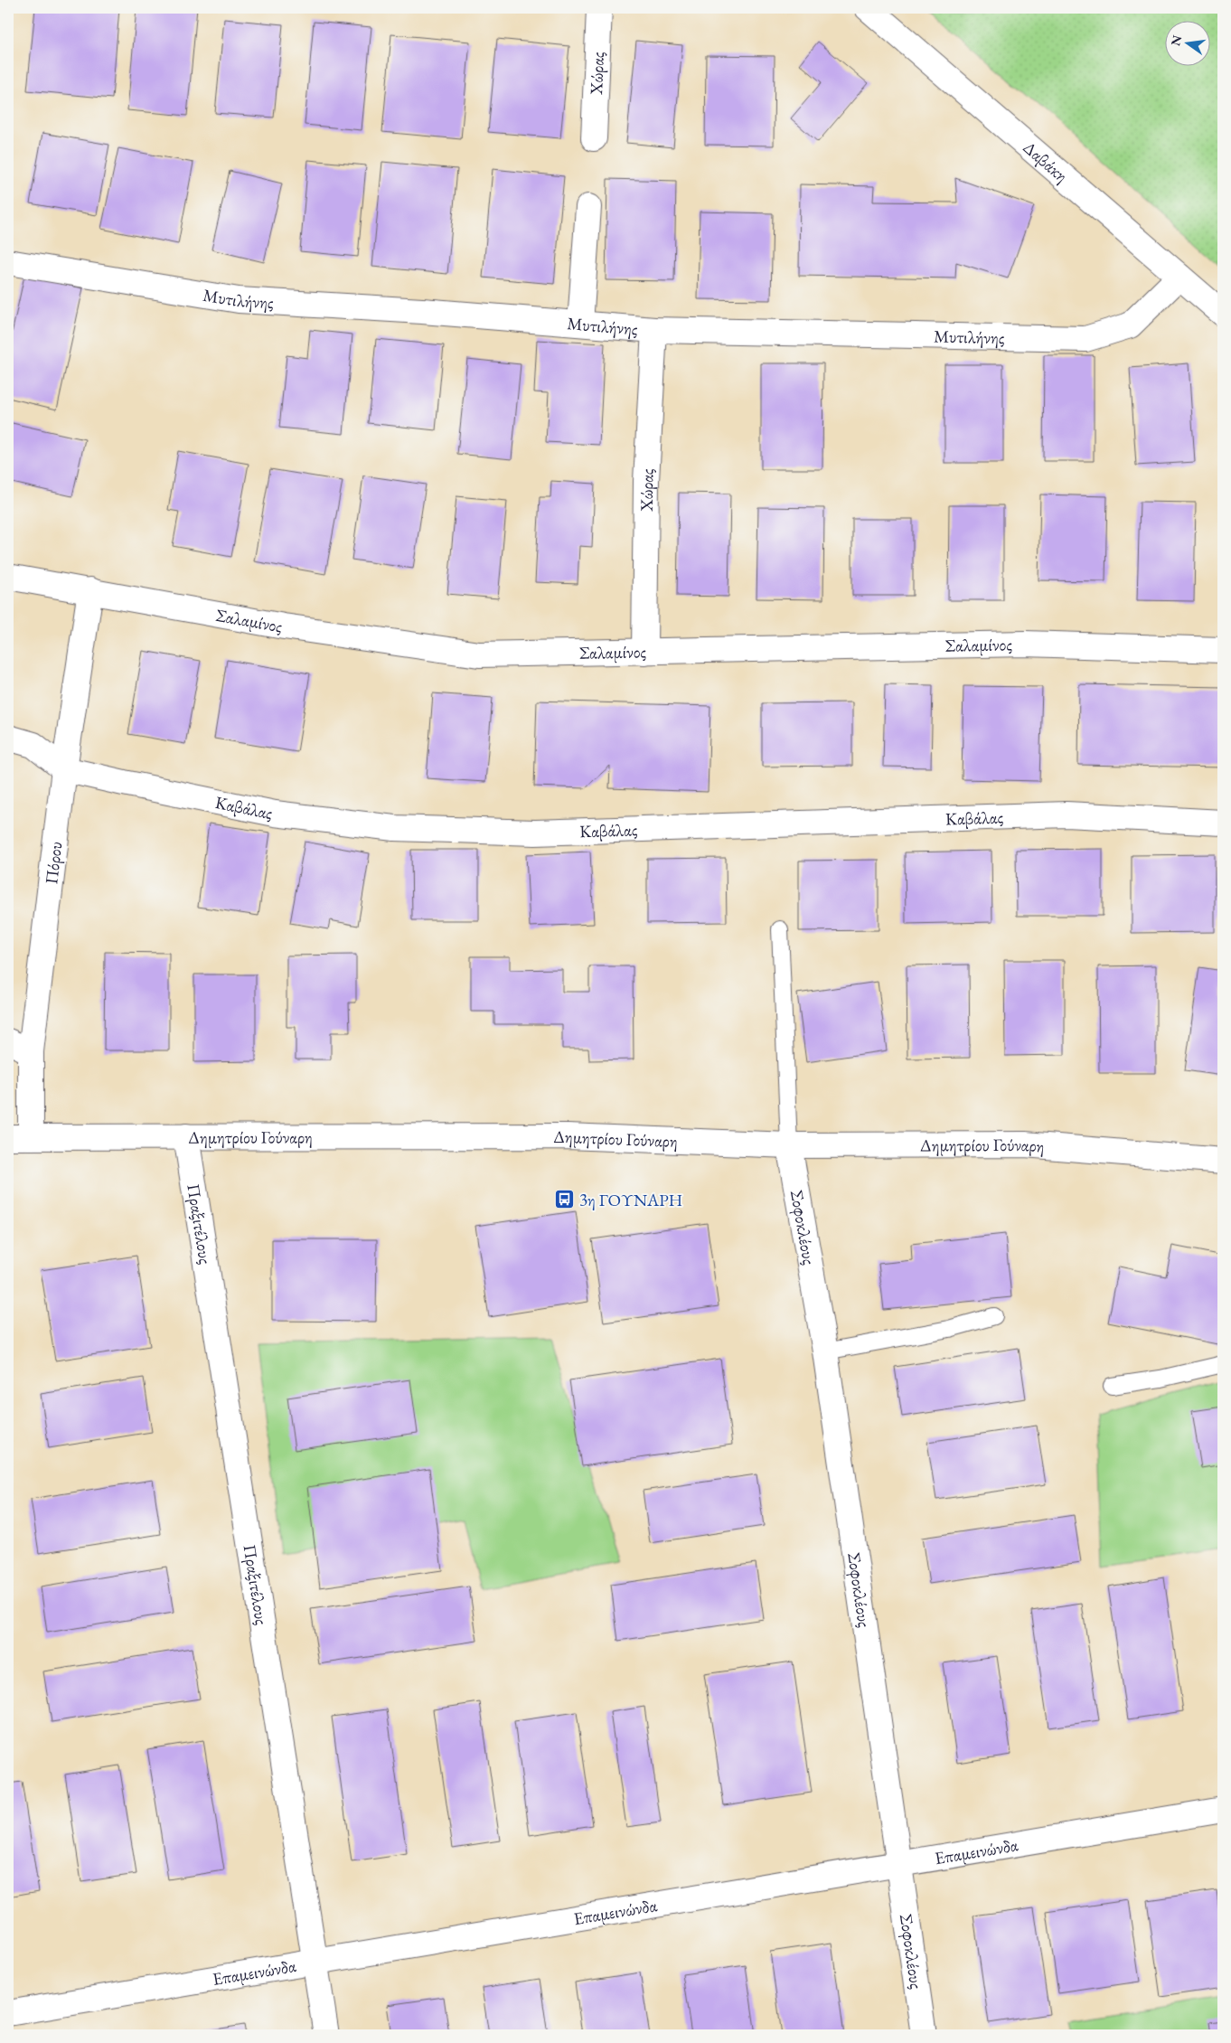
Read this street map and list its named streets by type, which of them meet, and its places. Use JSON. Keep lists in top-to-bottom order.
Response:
{
  "streets": {
    "street": [
      "Χώρας",
      "Δαβάκη",
      "Μυτιλήνης",
      "Σαλαμίνος",
      "Καβάλας",
      "Πόρου",
      "Δημητρίου Γούναρη",
      "Πραξιτέλους",
      "Σοφοκλέους",
      "Επαμεινώνδα"
    ]
  },
  "crossings": [
    ["Χώρας", "Μυτιλήνης"],
    ["Χώρας", "Σαλαμίνος"],
    ["Δαβάκη", "Μυτιλήνης"],
    ["Σαλαμίνος", "Πόρου"],
    ["Καβάλας", "Πόρου"],
    ["Πόρου", "Δημητρίου Γούναρη"],
    ["Δημητρίου Γούναρη", "Πραξιτέλους"],
    ["Δημητρίου Γούναρη", "Σοφοκλέους"],
    ["Πραξιτέλους", "Επαμεινώνδα"],
    ["Σοφοκλέους", "Επαμεινώνδα"]
  ],
  "places": {
    "bus stop": ["3η ΓΟΥΝΑΡΗ"]
  },
  "north": "left"
}
